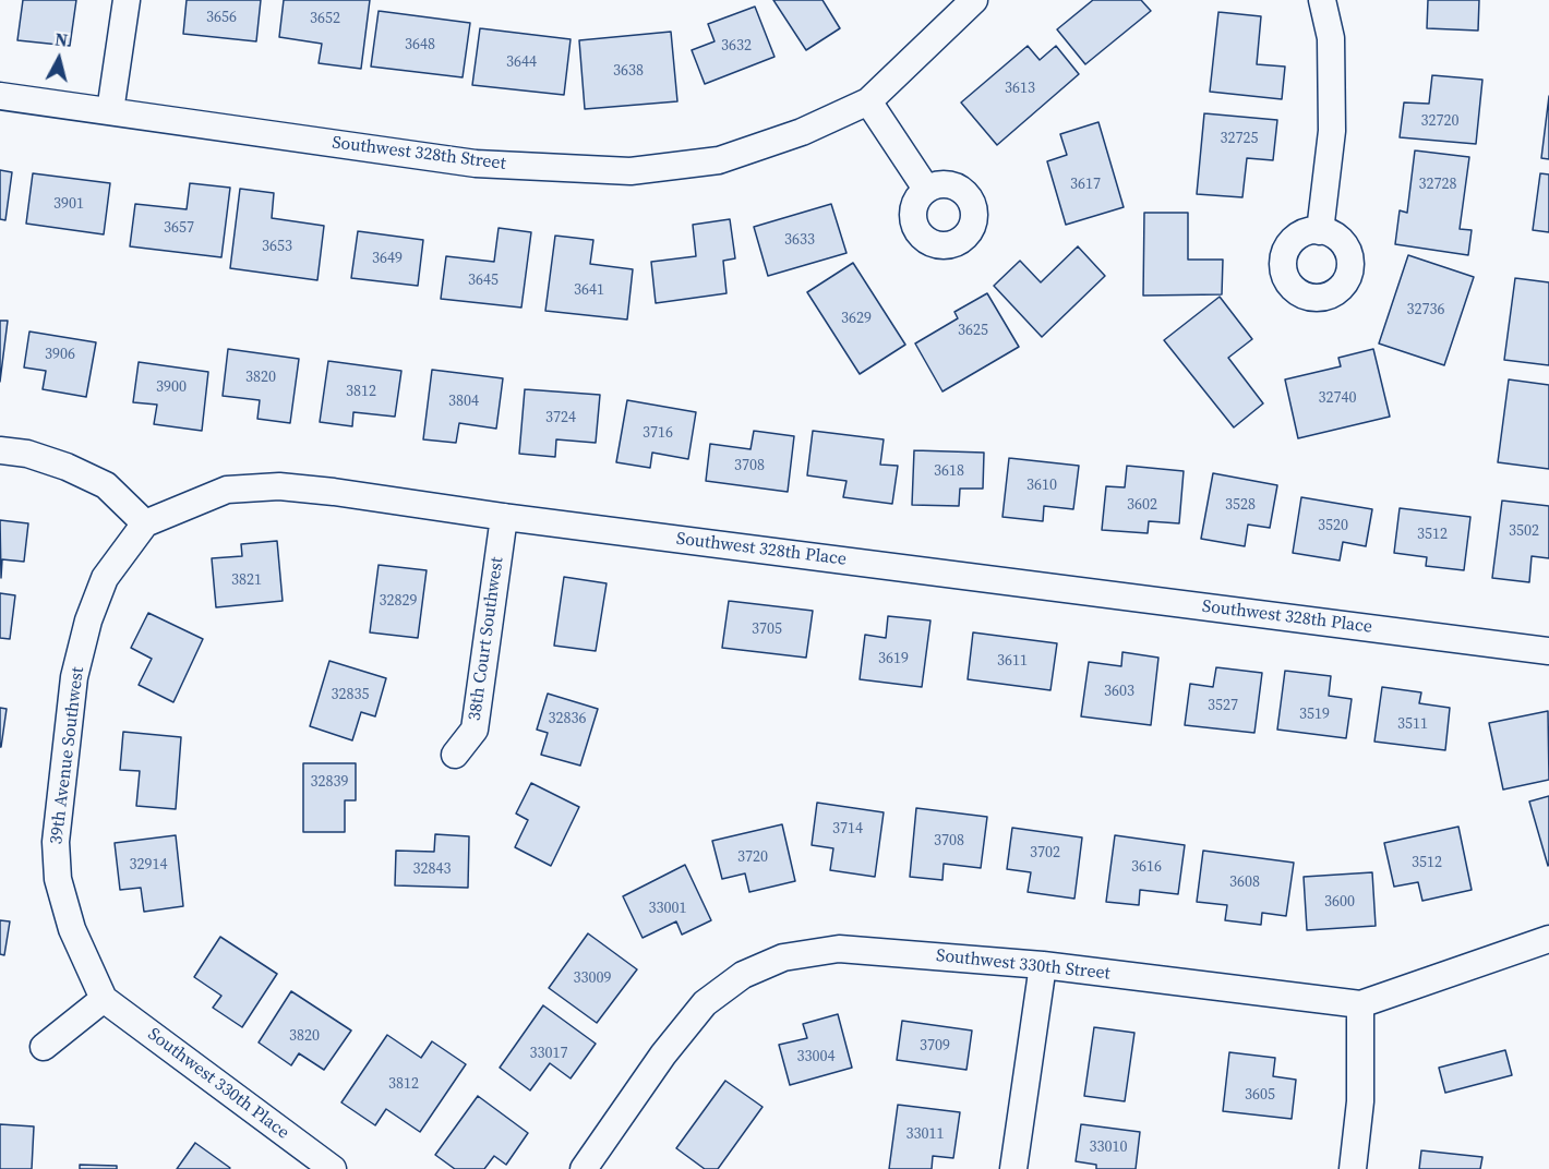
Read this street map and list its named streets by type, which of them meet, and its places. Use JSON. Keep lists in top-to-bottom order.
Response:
{
  "streets": {
    "street": [
      "Southwest 328th Street",
      "Southwest 328th Place",
      "38th Court Southwest",
      "39th Avenue Southwest",
      "Southwest 330th Street",
      "Southwest 330th Place"
    ]
  },
  "crossings": [
    ["Southwest 328th Place", "38th Court Southwest"],
    ["Southwest 328th Place", "39th Avenue Southwest"],
    ["39th Avenue Southwest", "Southwest 330th Place"]
  ],
  "house_numbers": [
    "3656",
    "3652",
    "3648",
    "3632",
    "3644",
    "3638",
    "3613",
    "32720",
    "32725",
    "3617",
    "32728",
    "3901",
    "3657",
    "3633",
    "3653",
    "3649",
    "3645",
    "3641",
    "32736",
    "3629",
    "3625",
    "3906",
    "3820",
    "3900",
    "3812",
    "32740",
    "3804",
    "3724",
    "3716",
    "3708",
    "3618",
    "3610",
    "3602",
    "3528",
    "3520",
    "3502",
    "3512",
    "3821",
    "32829",
    "3705",
    "3619",
    "3611",
    "3603",
    "32835",
    "3527",
    "3519",
    "32836",
    "3511",
    "32839",
    "3714",
    "3708",
    "3702",
    "3720",
    "3512",
    "32914",
    "3616",
    "32843",
    "3608",
    "3600",
    "33001",
    "33009",
    "3820",
    "3709",
    "33017",
    "33004",
    "3812",
    "3605",
    "33011",
    "33010"
  ],
  "north": "top"
}
